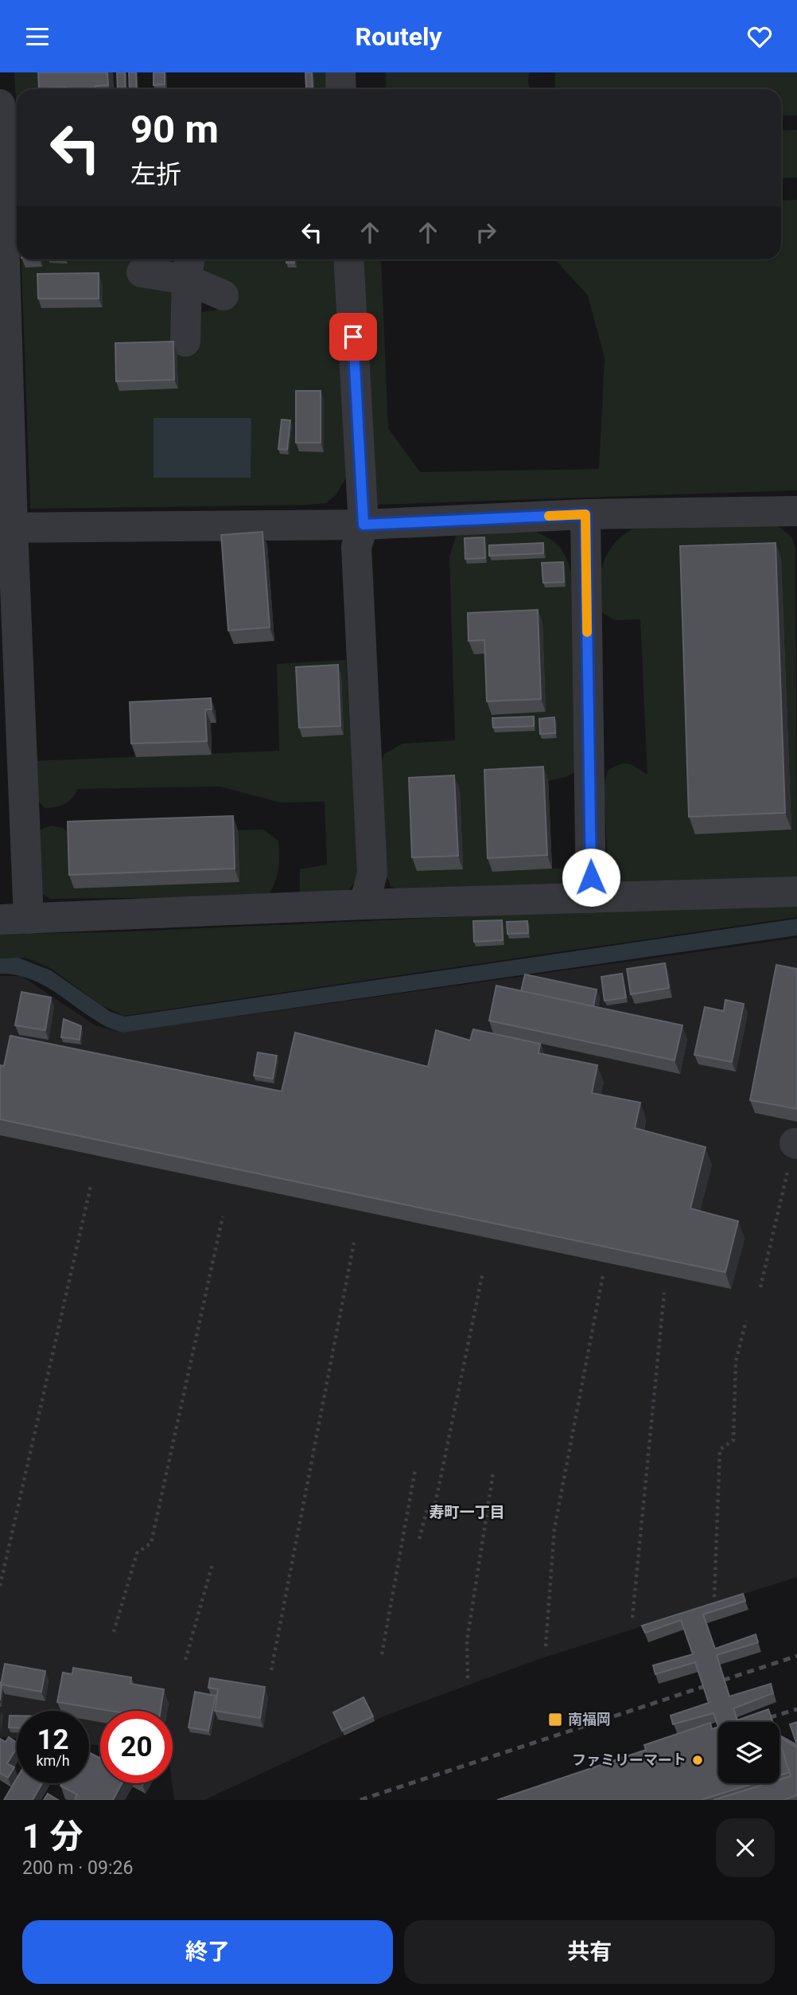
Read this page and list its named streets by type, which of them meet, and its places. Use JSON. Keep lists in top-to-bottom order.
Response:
{
  "districts": ["寿町一丁目"],
  "places": {
    "transit": ["南福岡"],
    "other": ["ファミリーマート"]
  },
  "page": {
    "header": "Routely",
    "turn": ["90 m", "左折"],
    "speed": "12 km/h",
    "limit": "20",
    "heading": ["1 分", "200 m · 09:26"],
    "buttons": ["終了", "共有"]
  }
}
